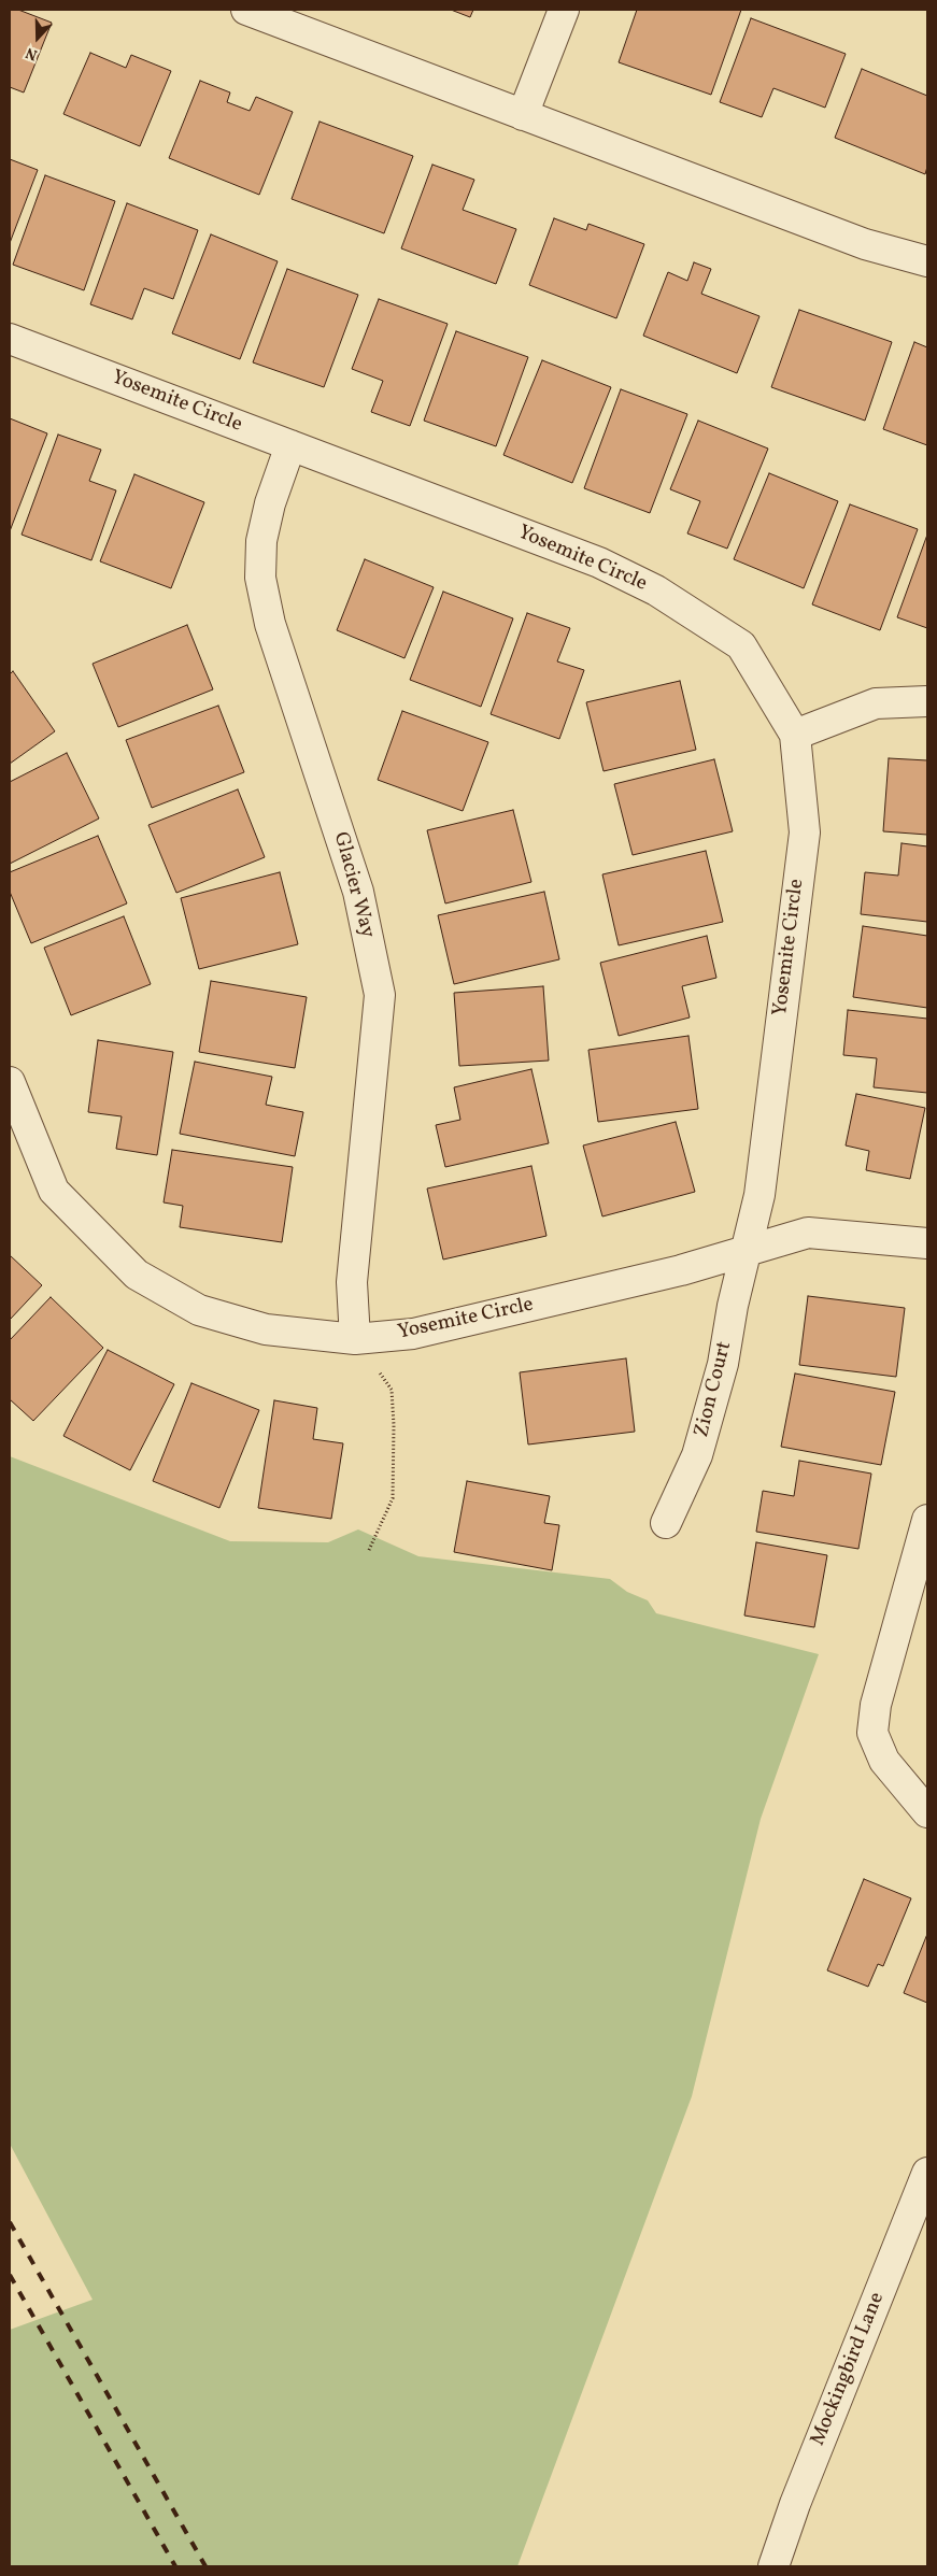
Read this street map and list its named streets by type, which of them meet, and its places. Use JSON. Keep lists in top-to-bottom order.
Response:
{
  "streets": {
    "street": [
      "Yosemite Circle",
      "Glacier Way",
      "Zion Court",
      "Mockingbird Lane"
    ]
  },
  "crossings": [
    ["Yosemite Circle", "Glacier Way"],
    ["Yosemite Circle", "Zion Court"]
  ],
  "north": "bottom"
}
